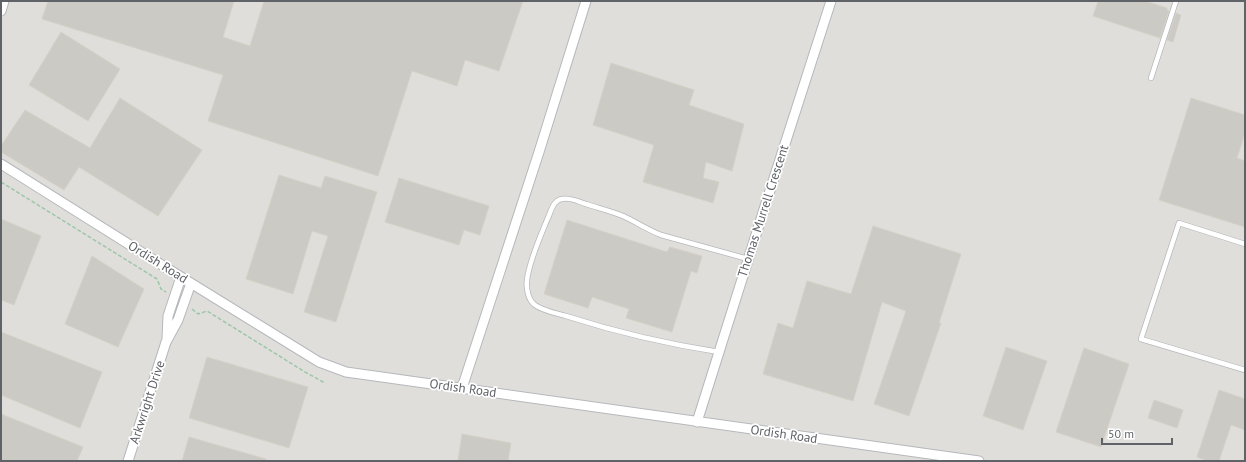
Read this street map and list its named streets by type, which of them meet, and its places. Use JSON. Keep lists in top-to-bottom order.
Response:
{
  "streets": {
    "street": ["Thomas Murrell Crescent", "Ordish Road", "Arkwright Drive"]
  },
  "crossings": [
    ["Thomas Murrell Crescent", "Ordish Road"],
    ["Ordish Road", "Arkwright Drive"]
  ],
  "scale_bar": "50 m"
}
